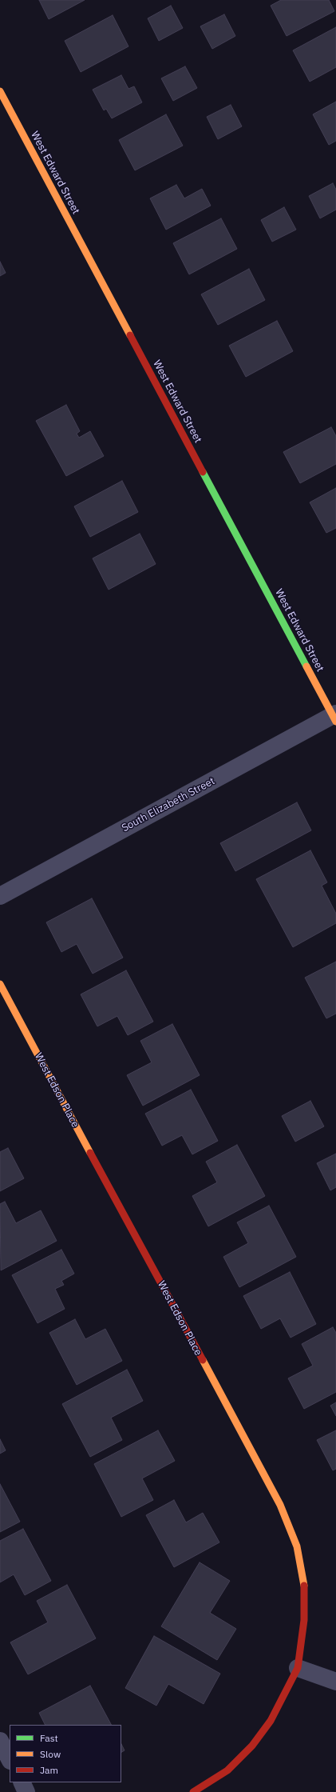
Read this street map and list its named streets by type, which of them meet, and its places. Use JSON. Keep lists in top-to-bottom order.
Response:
{
  "streets": {
    "street": ["West Edward Street", "South Elizabeth Street", "West Edson Place"]
  },
  "crossings": [
    ["West Edward Street", "South Elizabeth Street"]
  ],
  "legend": ["Fast", "Slow", "Jam"]
}
